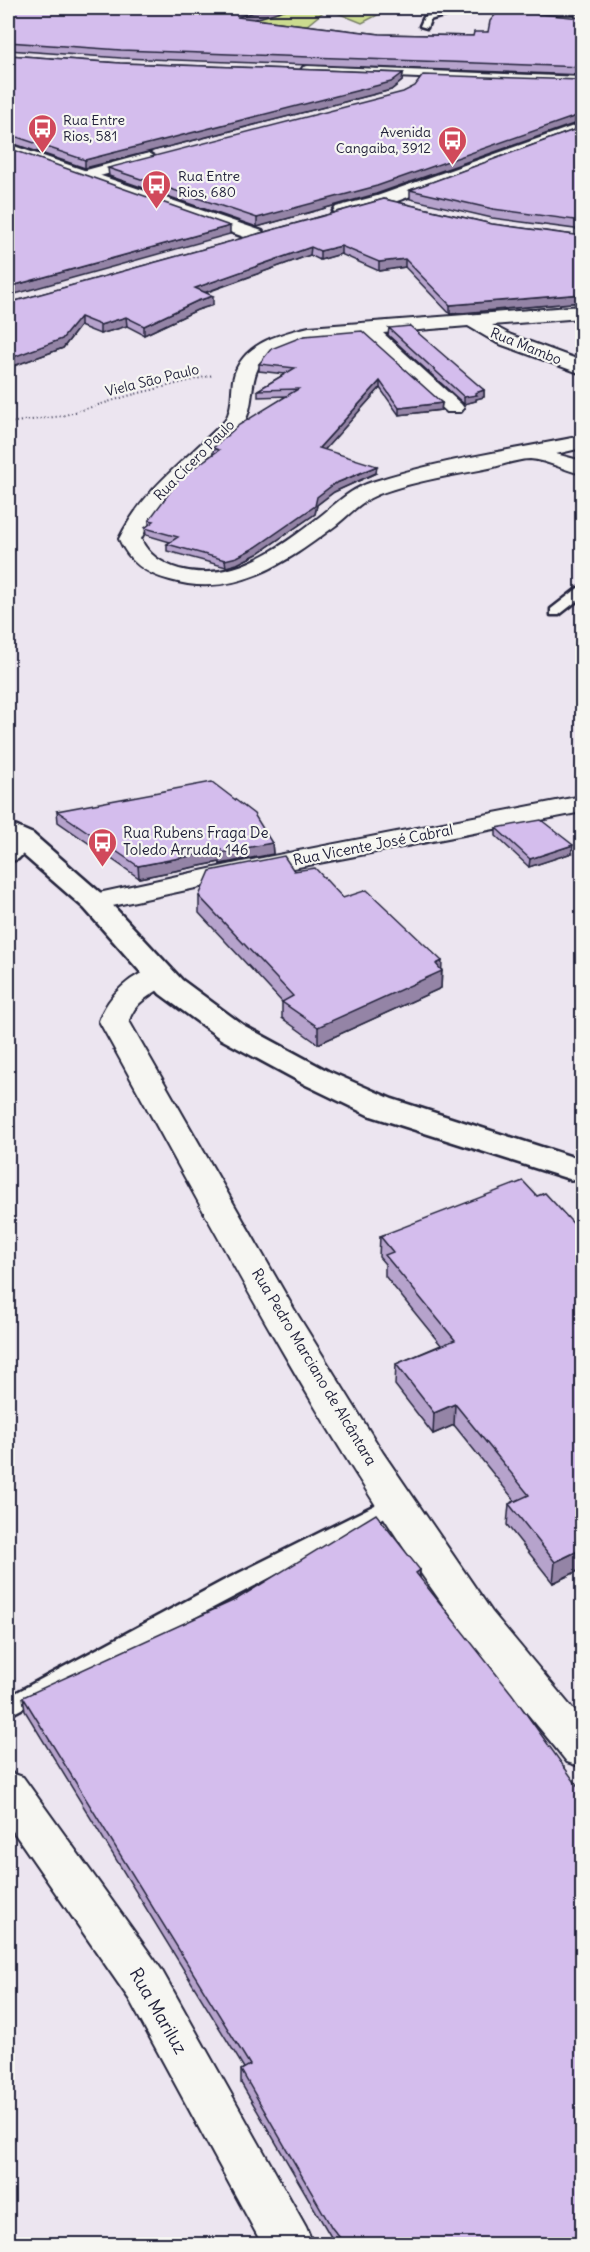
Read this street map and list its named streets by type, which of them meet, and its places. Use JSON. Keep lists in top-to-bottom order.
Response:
{
  "streets": {
    "street": [
      "Rua Mambo",
      "Rua Cícero Paulo",
      "Rua Vicente José Cabral",
      "Rua Pedro Marciano de Alcântara",
      "Rua Mariluz"
    ],
    "path": ["Viela São Paulo"]
  },
  "crossings": [
    ["Viela São Paulo", "Rua Cícero Paulo"]
  ],
  "places": {
    "bus stop": [
      "Rua Entre Rios, 581",
      "Avenida Cangaiba, 3912",
      "Rua Entre Rios, 680",
      "Rua Rubens Fraga De Toledo Arruda, 146"
    ]
  }
}
